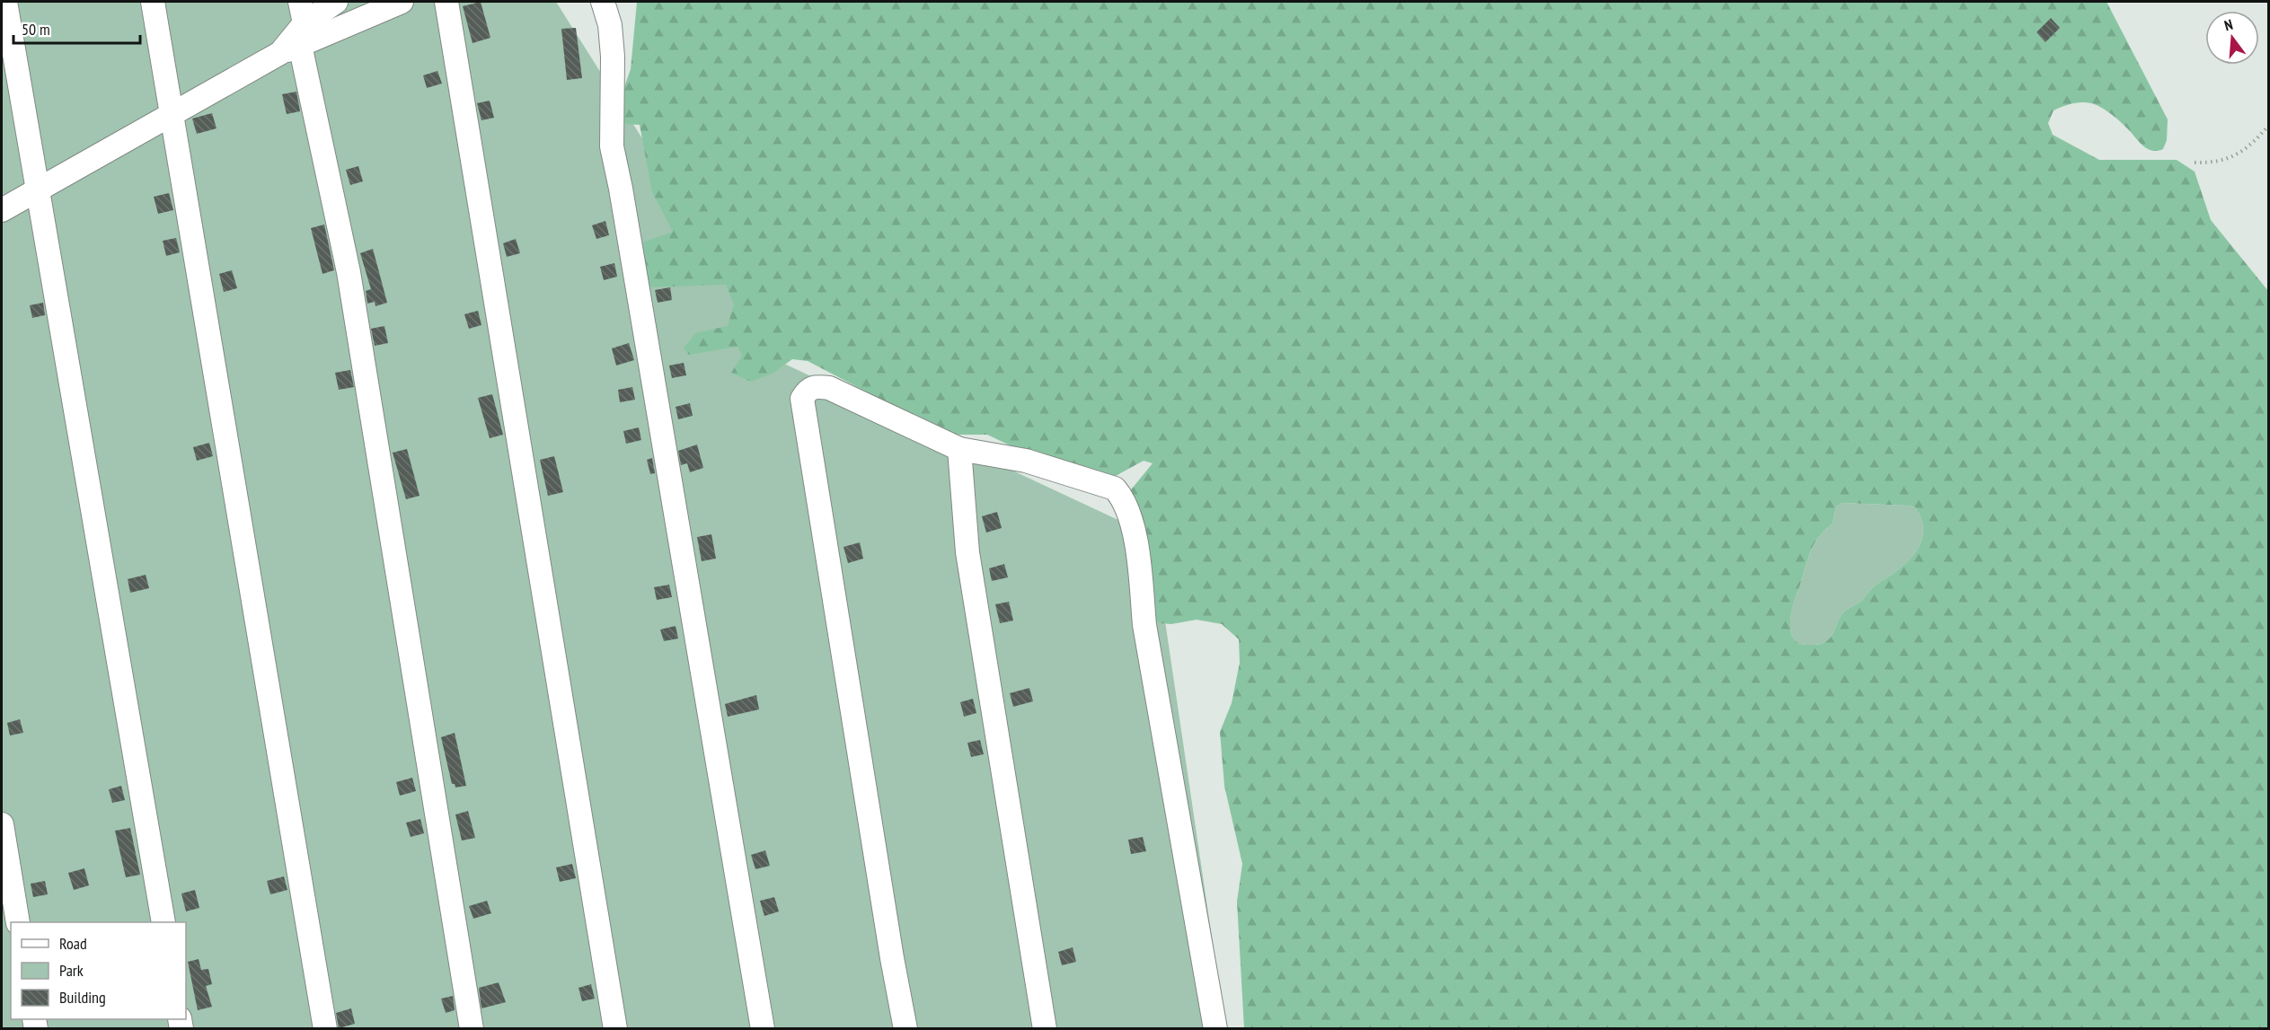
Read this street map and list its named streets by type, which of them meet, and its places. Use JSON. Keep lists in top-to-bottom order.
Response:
{
  "legend": ["Road", "Park", "Building"],
  "scale_bar": "50 m",
  "north": "top"
}
